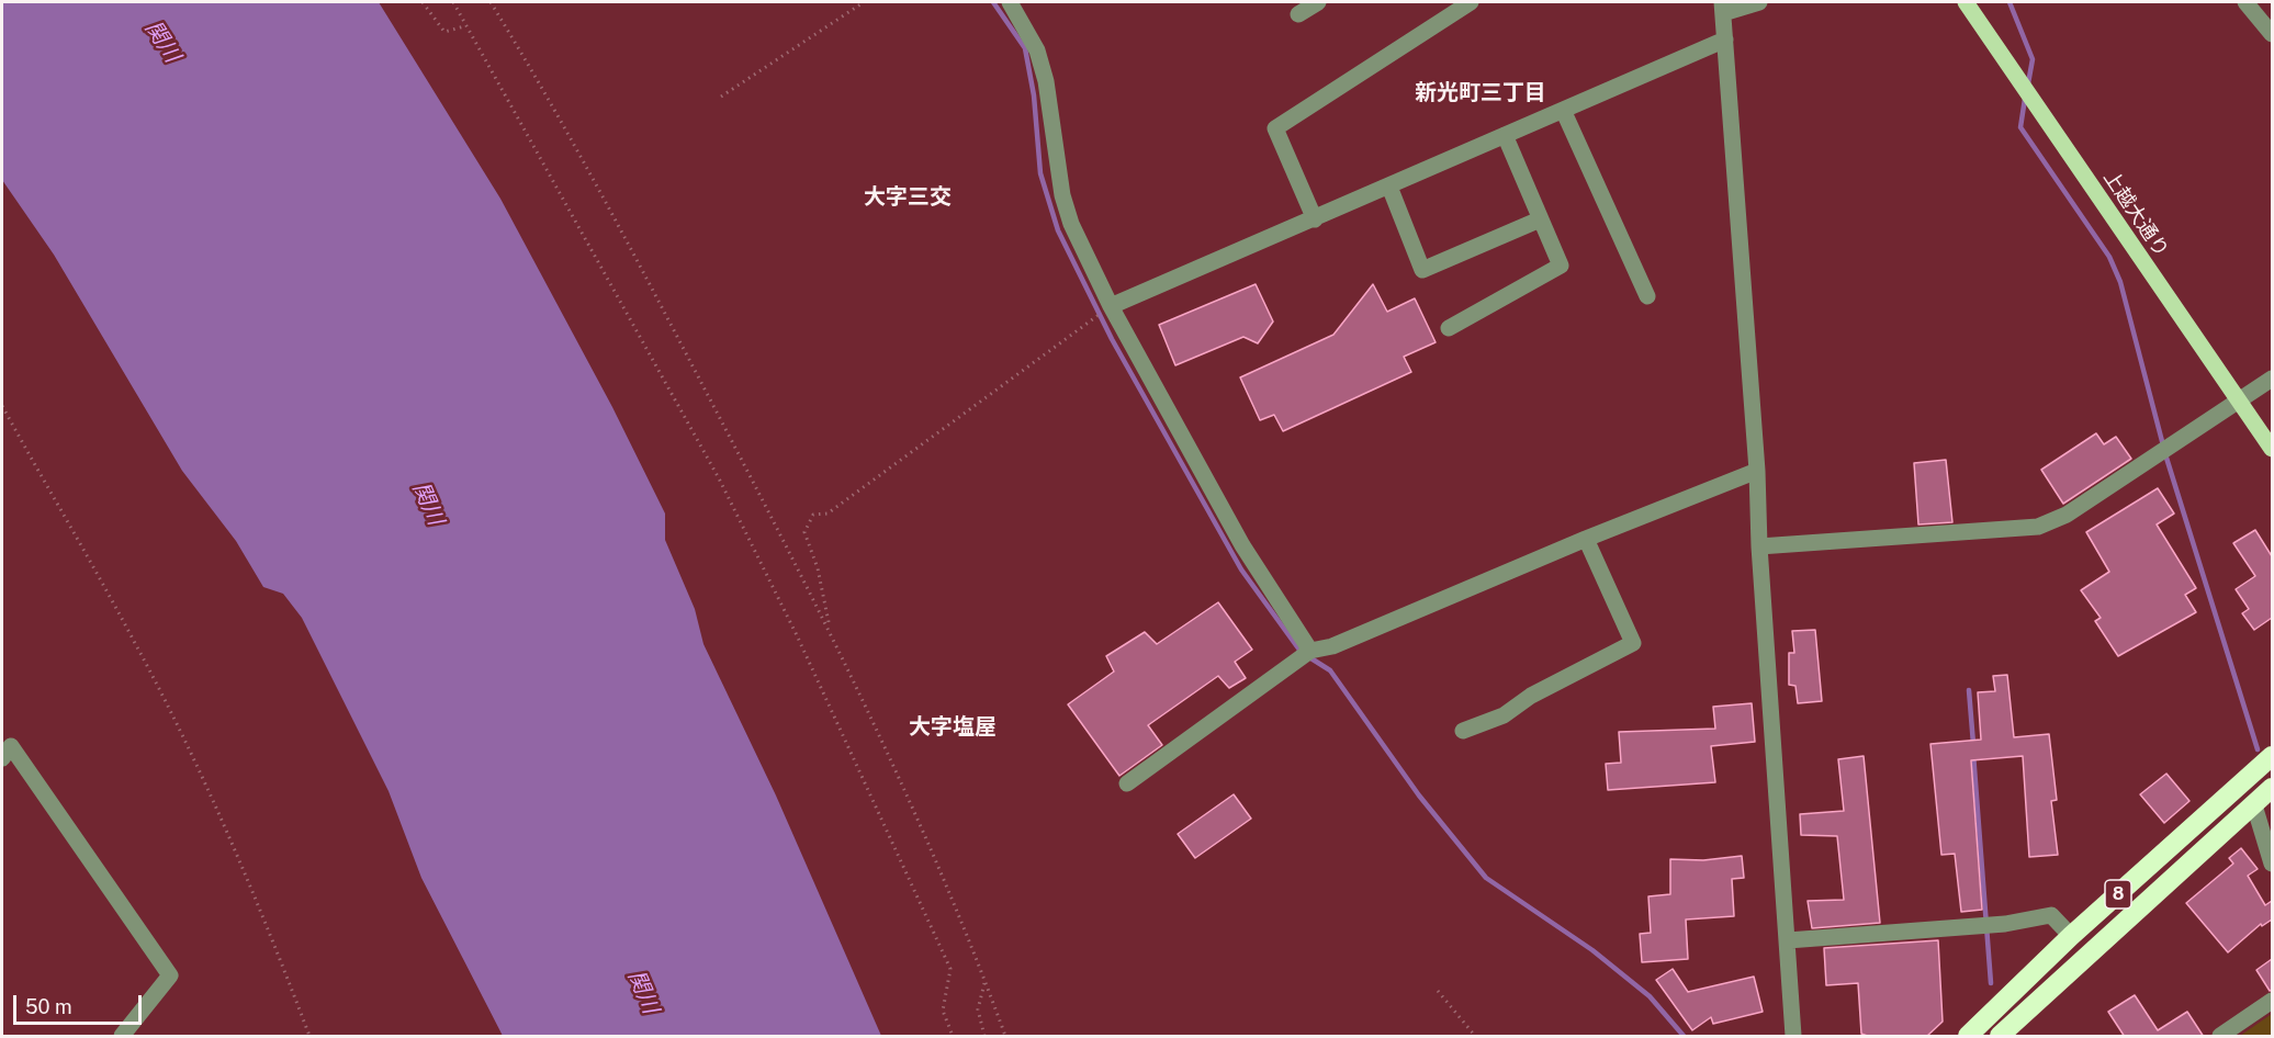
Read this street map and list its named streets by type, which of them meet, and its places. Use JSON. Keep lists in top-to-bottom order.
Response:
{
  "streets": {
    "highway": ["8"],
    "main road": ["上越大通り"]
  },
  "districts": ["新光町三丁目", "大字三交", "大字塩屋"],
  "water": ["関川"],
  "scale_bar": "50 m"
}
